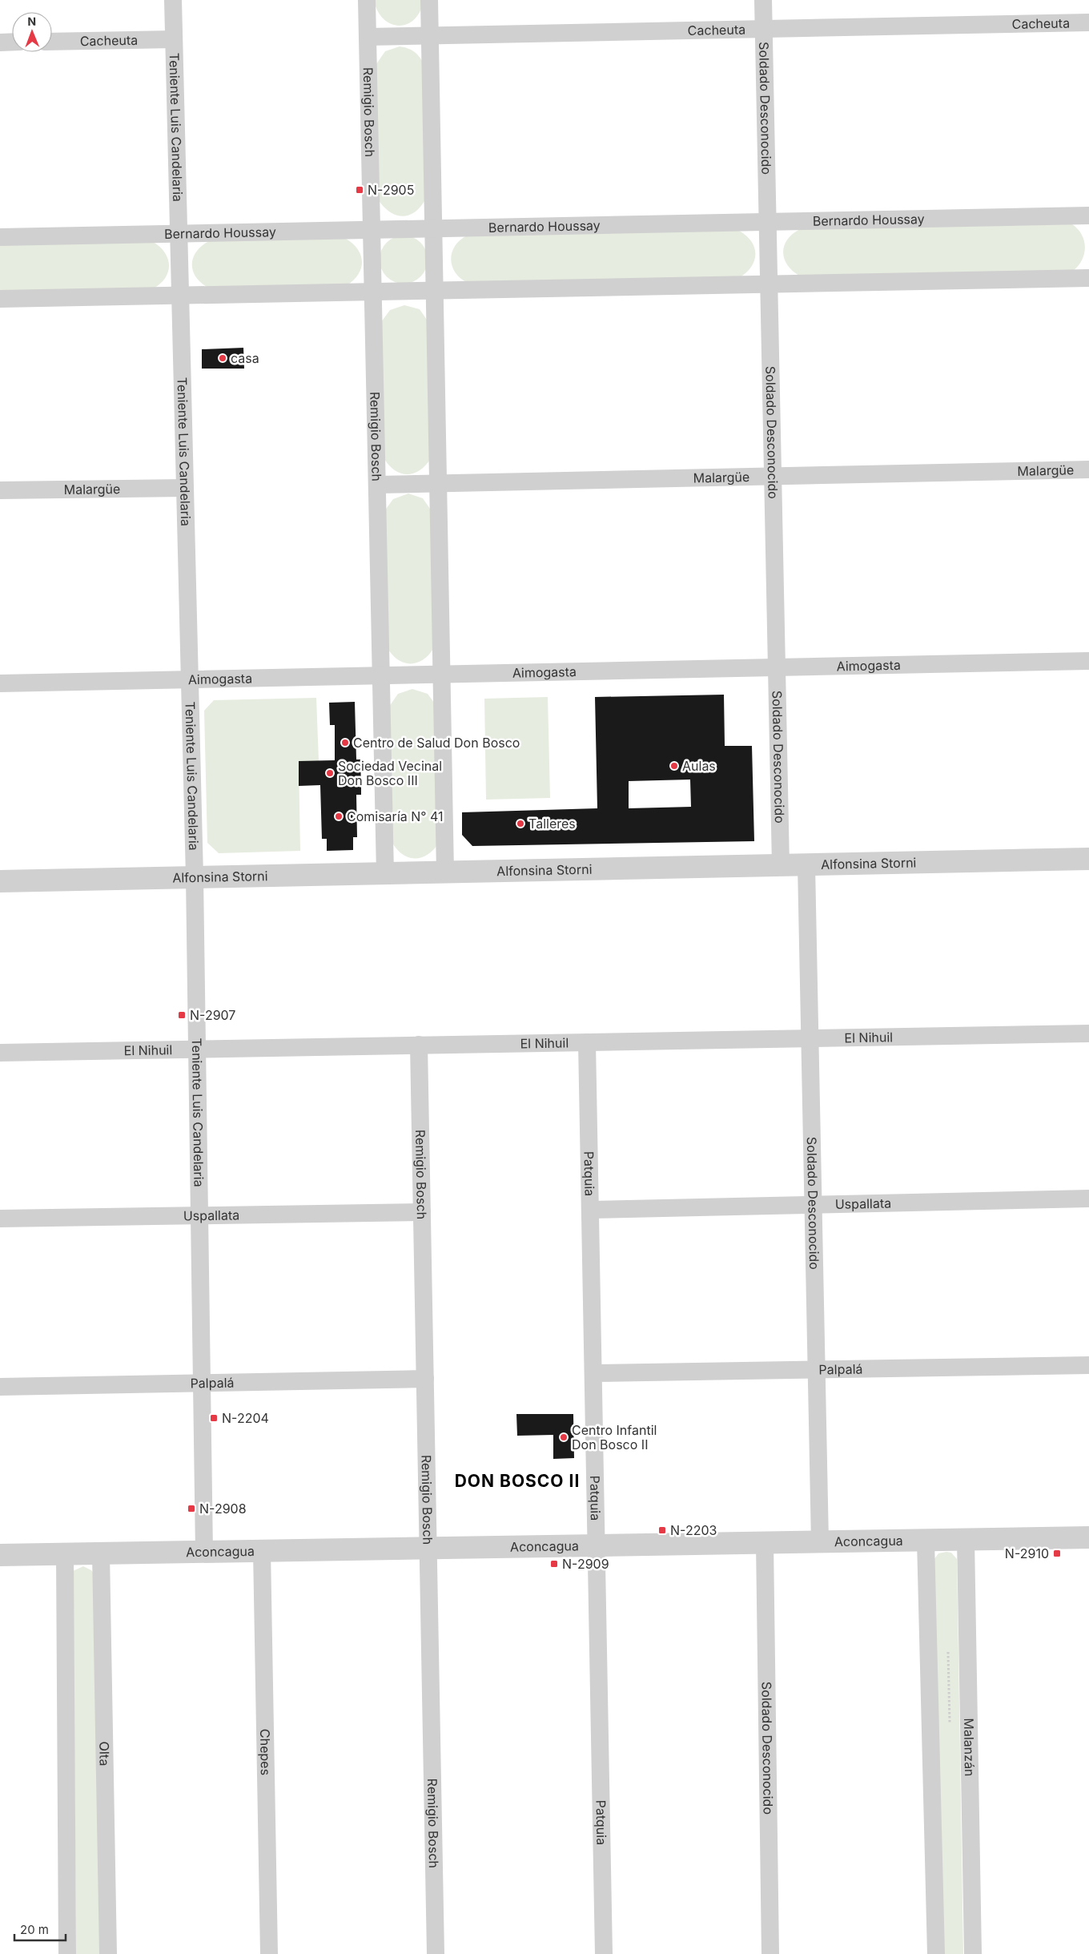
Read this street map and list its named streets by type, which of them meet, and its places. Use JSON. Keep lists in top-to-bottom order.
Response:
{
  "streets": {
    "street": [
      "Cacheuta",
      "Soldado Desconocido",
      "Remigio Bosch",
      "Teniente Luis Candelaria",
      "Bernardo Houssay",
      "Malargüe",
      "Aimogasta",
      "Alfonsina Storni",
      "El Nihuil",
      "Patquia",
      "Uspallata",
      "Palpalá",
      "Aconcagua",
      "Malanzán",
      "Chepes",
      "Olta"
    ]
  },
  "crossings": [
    ["Cacheuta", "Soldado Desconocido"],
    ["Cacheuta", "Remigio Bosch"],
    ["Cacheuta", "Teniente Luis Candelaria"],
    ["Soldado Desconocido", "Bernardo Houssay"],
    ["Soldado Desconocido", "Malargüe"],
    ["Soldado Desconocido", "Aimogasta"],
    ["Soldado Desconocido", "Alfonsina Storni"],
    ["Soldado Desconocido", "El Nihuil"],
    ["Soldado Desconocido", "Uspallata"],
    ["Soldado Desconocido", "Palpalá"],
    ["Soldado Desconocido", "Aconcagua"],
    ["Remigio Bosch", "Bernardo Houssay"],
    ["Remigio Bosch", "Malargüe"],
    ["Remigio Bosch", "Aimogasta"],
    ["Remigio Bosch", "Alfonsina Storni"],
    ["Remigio Bosch", "El Nihuil"],
    ["Remigio Bosch", "Uspallata"],
    ["Remigio Bosch", "Palpalá"],
    ["Remigio Bosch", "Aconcagua"],
    ["Teniente Luis Candelaria", "Bernardo Houssay"],
    ["Teniente Luis Candelaria", "Malargüe"],
    ["Teniente Luis Candelaria", "Aimogasta"],
    ["Teniente Luis Candelaria", "Alfonsina Storni"],
    ["Teniente Luis Candelaria", "El Nihuil"],
    ["Teniente Luis Candelaria", "Uspallata"],
    ["Teniente Luis Candelaria", "Palpalá"],
    ["Teniente Luis Candelaria", "Aconcagua"],
    ["El Nihuil", "Patquia"],
    ["Patquia", "Uspallata"],
    ["Patquia", "Palpalá"],
    ["Patquia", "Aconcagua"],
    ["Aconcagua", "Malanzán"],
    ["Aconcagua", "Chepes"],
    ["Aconcagua", "Olta"]
  ],
  "districts": ["DON BOSCO II"],
  "places": {
    "transit": [
      "N-2905",
      "N-2907",
      "N-2204",
      "N-2908",
      "N-2203",
      "N-2910",
      "N-2909"
    ],
    "other": [
      "casa",
      "Centro de Salud Don Bosco",
      "Aulas",
      "Sociedad Vecinal Don Bosco III",
      "Comisaría N° 41",
      "Talleres",
      "Centro Infantil Don Bosco II"
    ]
  },
  "scale_bar": "20 m",
  "north": "top"
}
